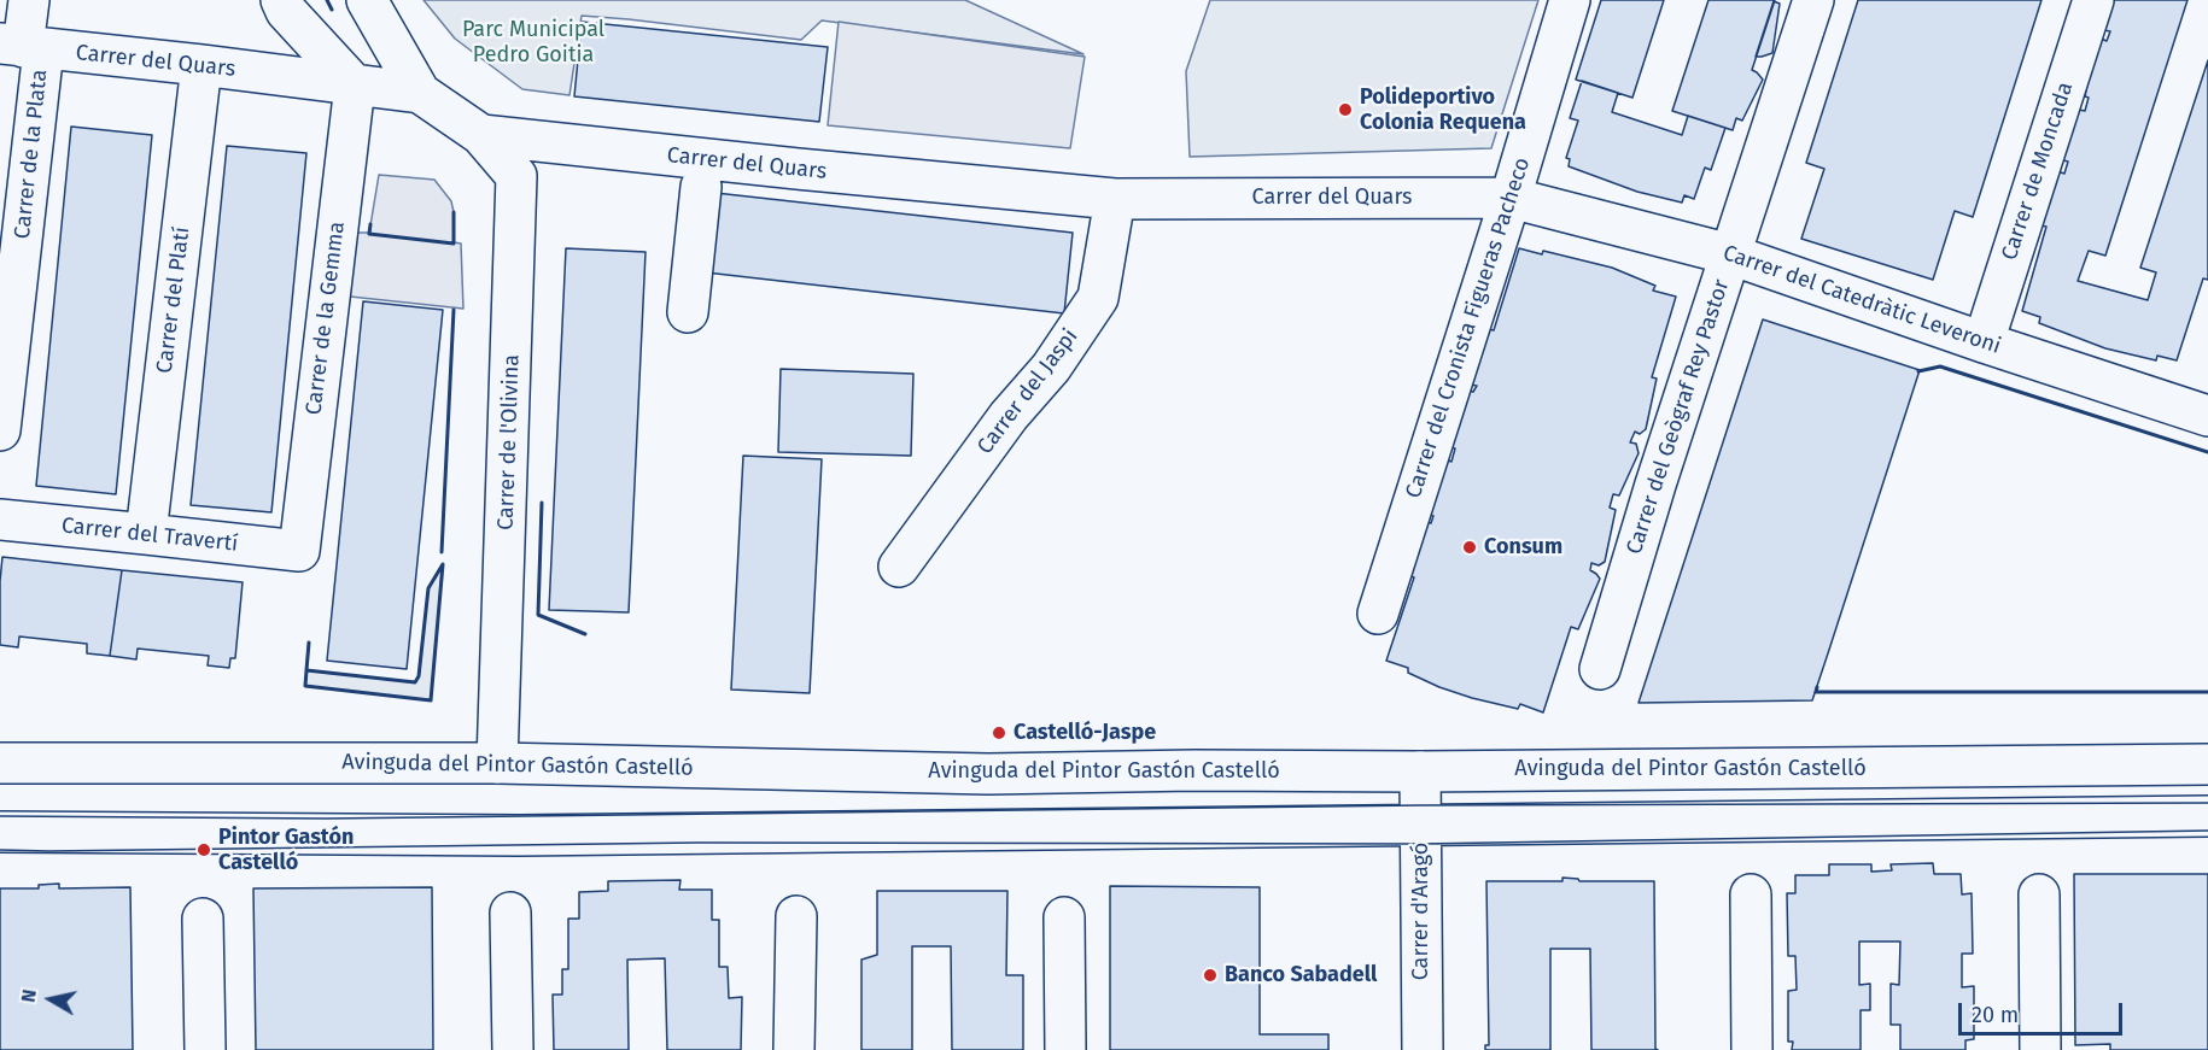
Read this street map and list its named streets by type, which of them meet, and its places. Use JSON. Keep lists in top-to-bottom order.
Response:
{
  "streets": {
    "street": [
      "Carrer del Quars",
      "Carrer de la Plata",
      "Carrer de Moncada",
      "Carrer del Platí",
      "Carrer del Catedràtic Leveroni",
      "Carrer de la Gemma",
      "Carrer del Cronista Figueras Pacheco",
      "Carrer del Jaspi",
      "Carrer del Geògraf Rey Pastor",
      "Carrer de l'Olivina",
      "Carrer del Travertí",
      "Avinguda del Pintor Gastón Castelló",
      "Carrer d'Aragó"
    ]
  },
  "crossings": [
    ["Carrer del Quars", "Carrer de la Plata"],
    ["Carrer del Quars", "Carrer del Platí"],
    ["Carrer del Quars", "Carrer del Catedràtic Leveroni"],
    ["Carrer del Quars", "Carrer de la Gemma"],
    ["Carrer del Quars", "Carrer del Cronista Figueras Pacheco"],
    ["Carrer del Quars", "Carrer del Jaspi"],
    ["Carrer del Quars", "Carrer de l'Olivina"],
    ["Carrer de Moncada", "Carrer del Catedràtic Leveroni"],
    ["Carrer del Platí", "Carrer del Travertí"],
    ["Carrer del Catedràtic Leveroni", "Carrer del Cronista Figueras Pacheco"],
    ["Carrer del Catedràtic Leveroni", "Carrer del Geògraf Rey Pastor"],
    ["Carrer de la Gemma", "Carrer del Travertí"],
    ["Carrer de l'Olivina", "Avinguda del Pintor Gastón Castelló"],
    ["Avinguda del Pintor Gastón Castelló", "Carrer d'Aragó"]
  ],
  "parks": ["Parc Municipal Pedro Goitia"],
  "places": [
    "Polideportivo Colonia Requena",
    "Consum",
    "Castelló-Jaspe",
    "Pintor Gastón Castelló",
    "Banco Sabadell"
  ],
  "scale_bar": "20 m",
  "north": "left"
}
